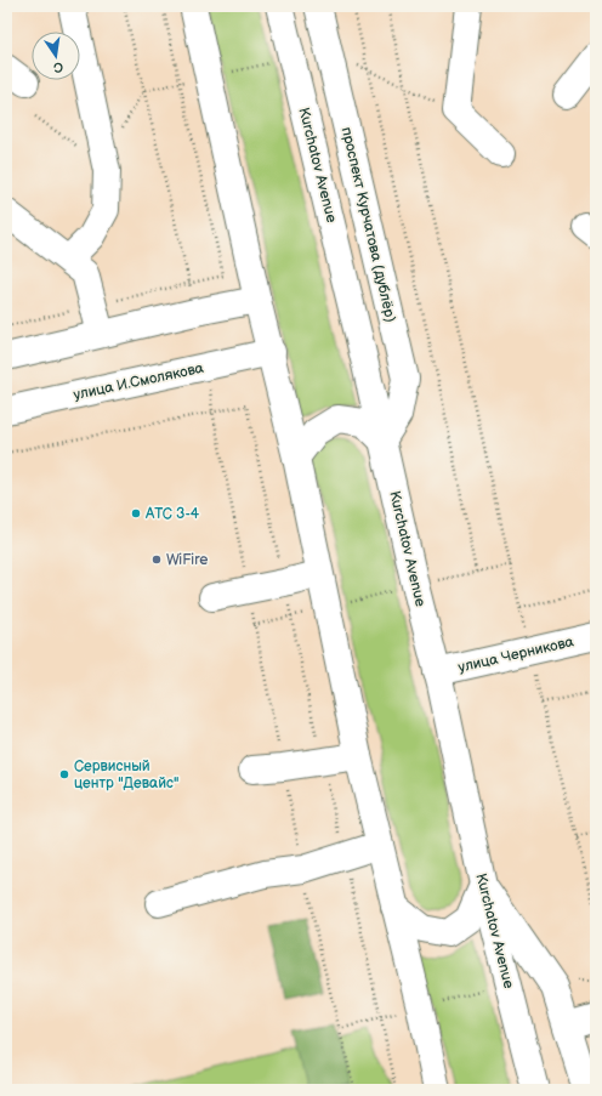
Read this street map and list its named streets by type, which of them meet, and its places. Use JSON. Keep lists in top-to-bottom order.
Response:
{
  "streets": {
    "main road": [
      "Kurchatov Avenue",
      "проспект Курчатова (дублёр)",
      "улица И.Смолякова",
      "улица Черникова"
    ]
  },
  "crossings": [
    ["Kurchatov Avenue", "проспект Курчатова (дублёр)"],
    ["Kurchatov Avenue", "улица Черникова"]
  ],
  "places": ["АТС 3-4", "WiFire", "Сервисный центр \"Девайс\""],
  "north": "bottom"
}
